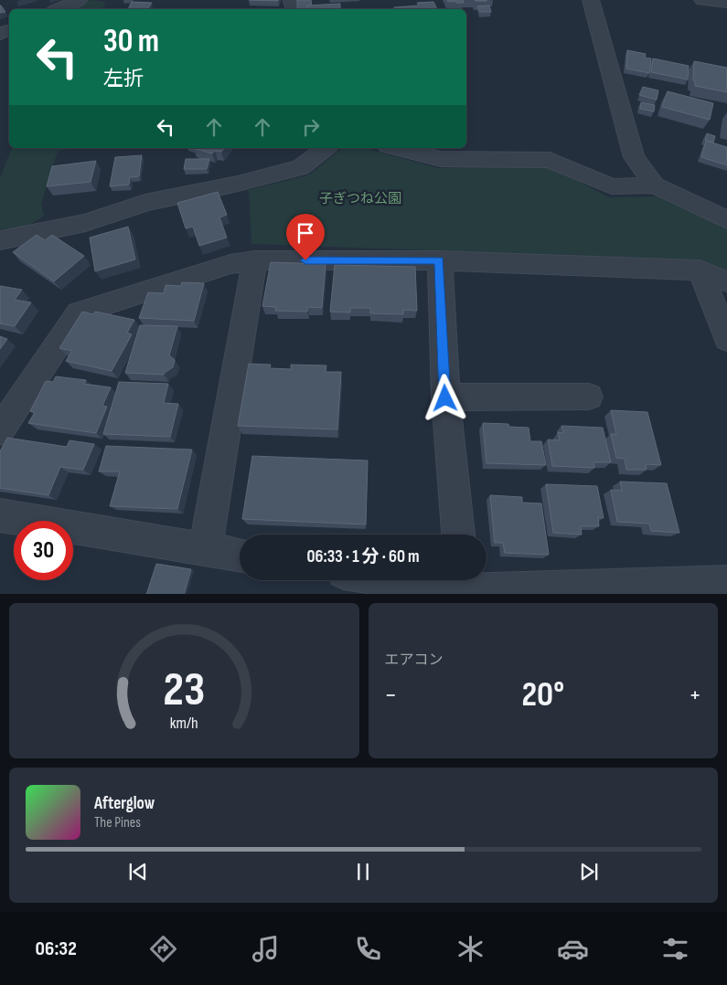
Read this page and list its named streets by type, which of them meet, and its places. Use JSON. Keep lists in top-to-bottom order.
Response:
{
  "parks": ["子ぎつね公園"],
  "page": {
    "turn": ["30 m", "左折"],
    "limit": "30",
    "trip": "06:33 · 1 分 · 60 m",
    "tile": "エアコン",
    "heat": ["−", "20°", "+"],
    "song": ["Afterglow", "The Pines"],
    "tabs": "06:32",
    "gauge": ["23", "km/h"]
  }
}
